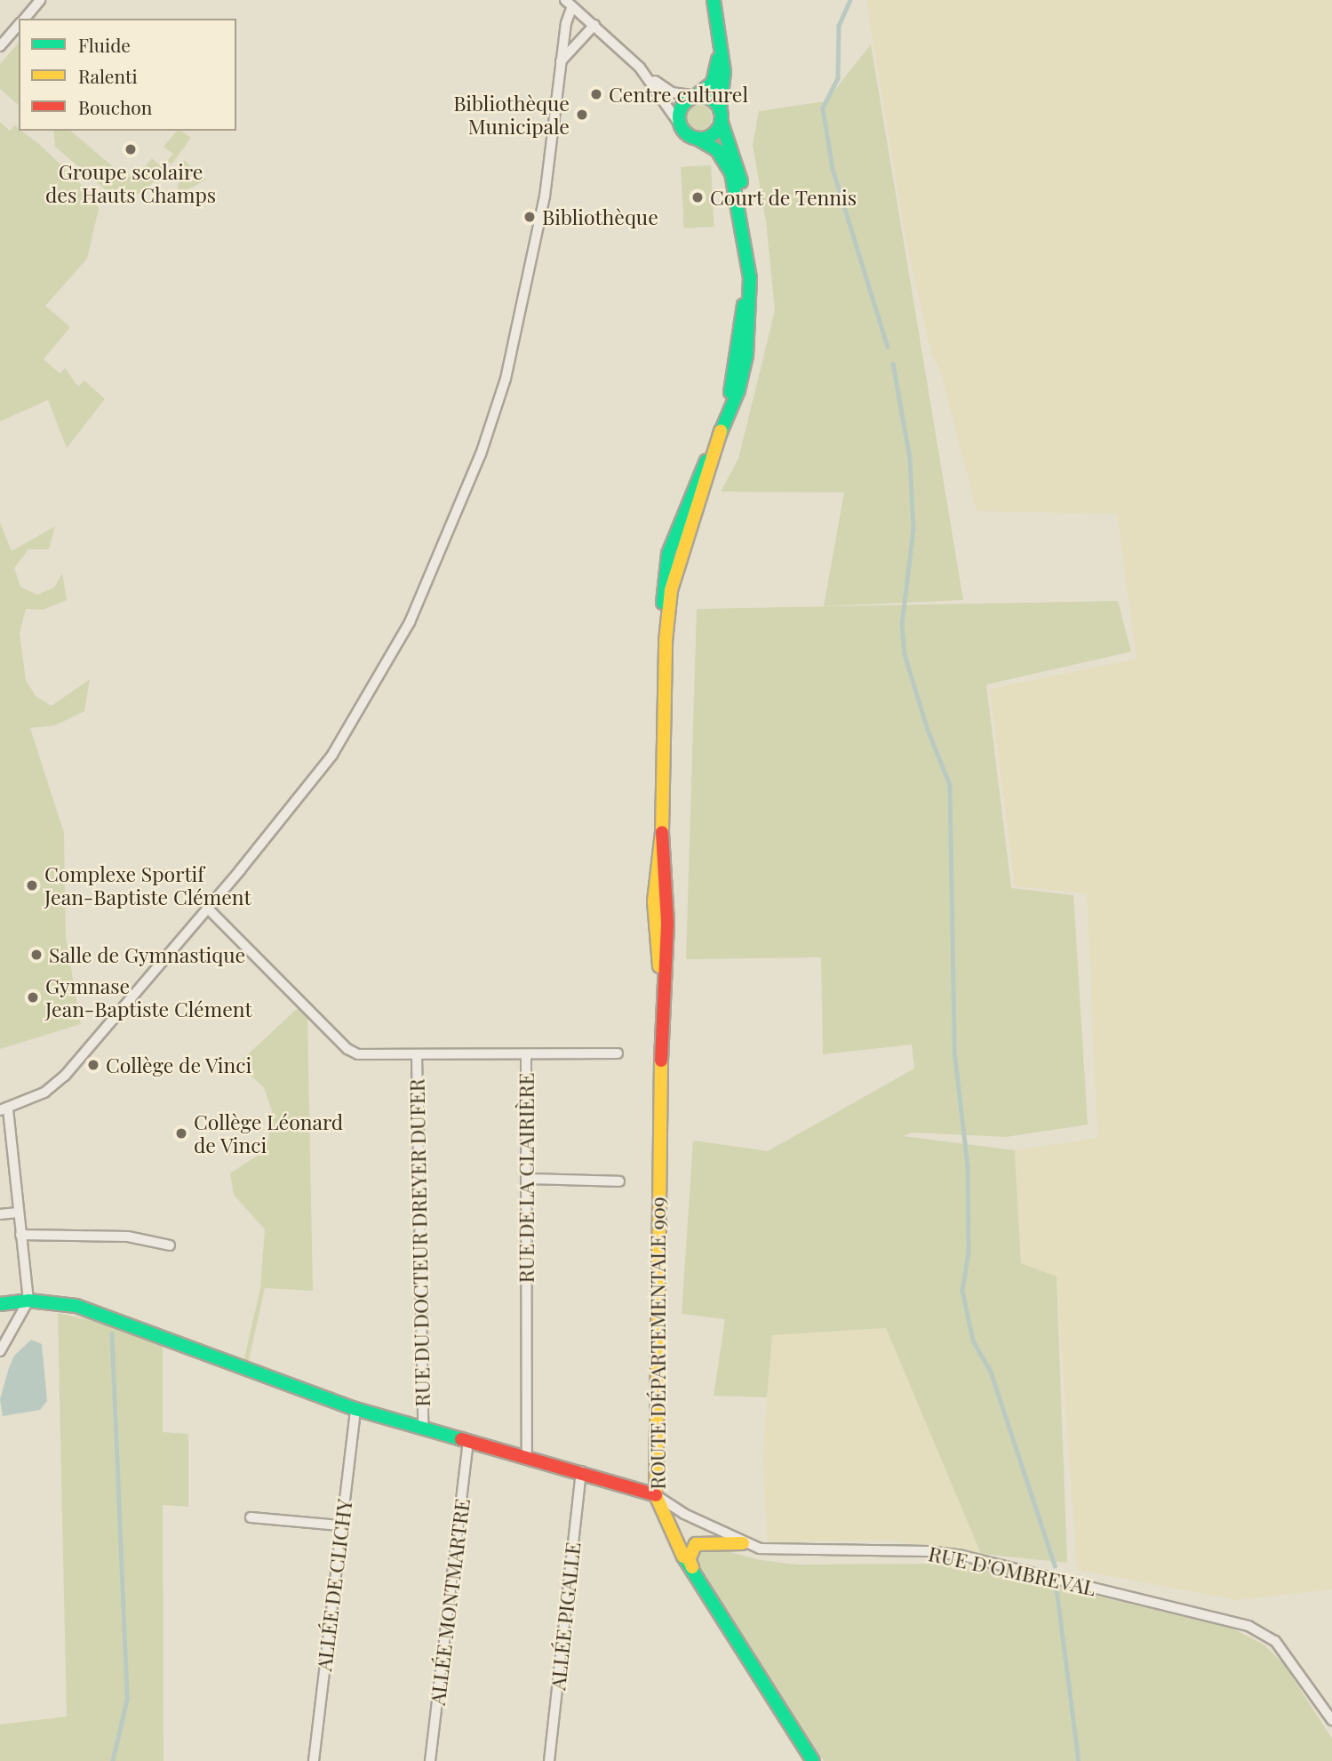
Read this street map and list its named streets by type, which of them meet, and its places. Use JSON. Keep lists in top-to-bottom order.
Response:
{
  "streets": {
    "main road": ["ROUTE DÉPARTEMENTALE 909"],
    "street": [
      "RUE DE LA CLAIRIÈRE",
      "RUE DU DOCTEUR DREYER DUFER",
      "RUE D'OMBREVAL",
      "ALLÉE DE CLICHY",
      "ALLÉE MONTMARTRE",
      "ALLÉE PIGALLE"
    ]
  },
  "crossings": [
    ["RUE DE LA CLAIRIÈRE", "RUE DU DOCTEUR DREYER DUFER"],
    ["ROUTE DÉPARTEMENTALE 909", "RUE D'OMBREVAL"]
  ],
  "places": [
    "Centre culturel",
    "Bibliothèque Municipale",
    "Groupe scolaire des Hauts Champs",
    "Court de Tennis",
    "Bibliothèque",
    "Complexe Sportif Jean-Baptiste Clément",
    "Salle de Gymnastique",
    "Gymnase Jean-Baptiste Clément",
    "Collège de Vinci",
    "Collège Léonard de Vinci"
  ],
  "legend": ["Fluide", "Ralenti", "Bouchon"]
}
